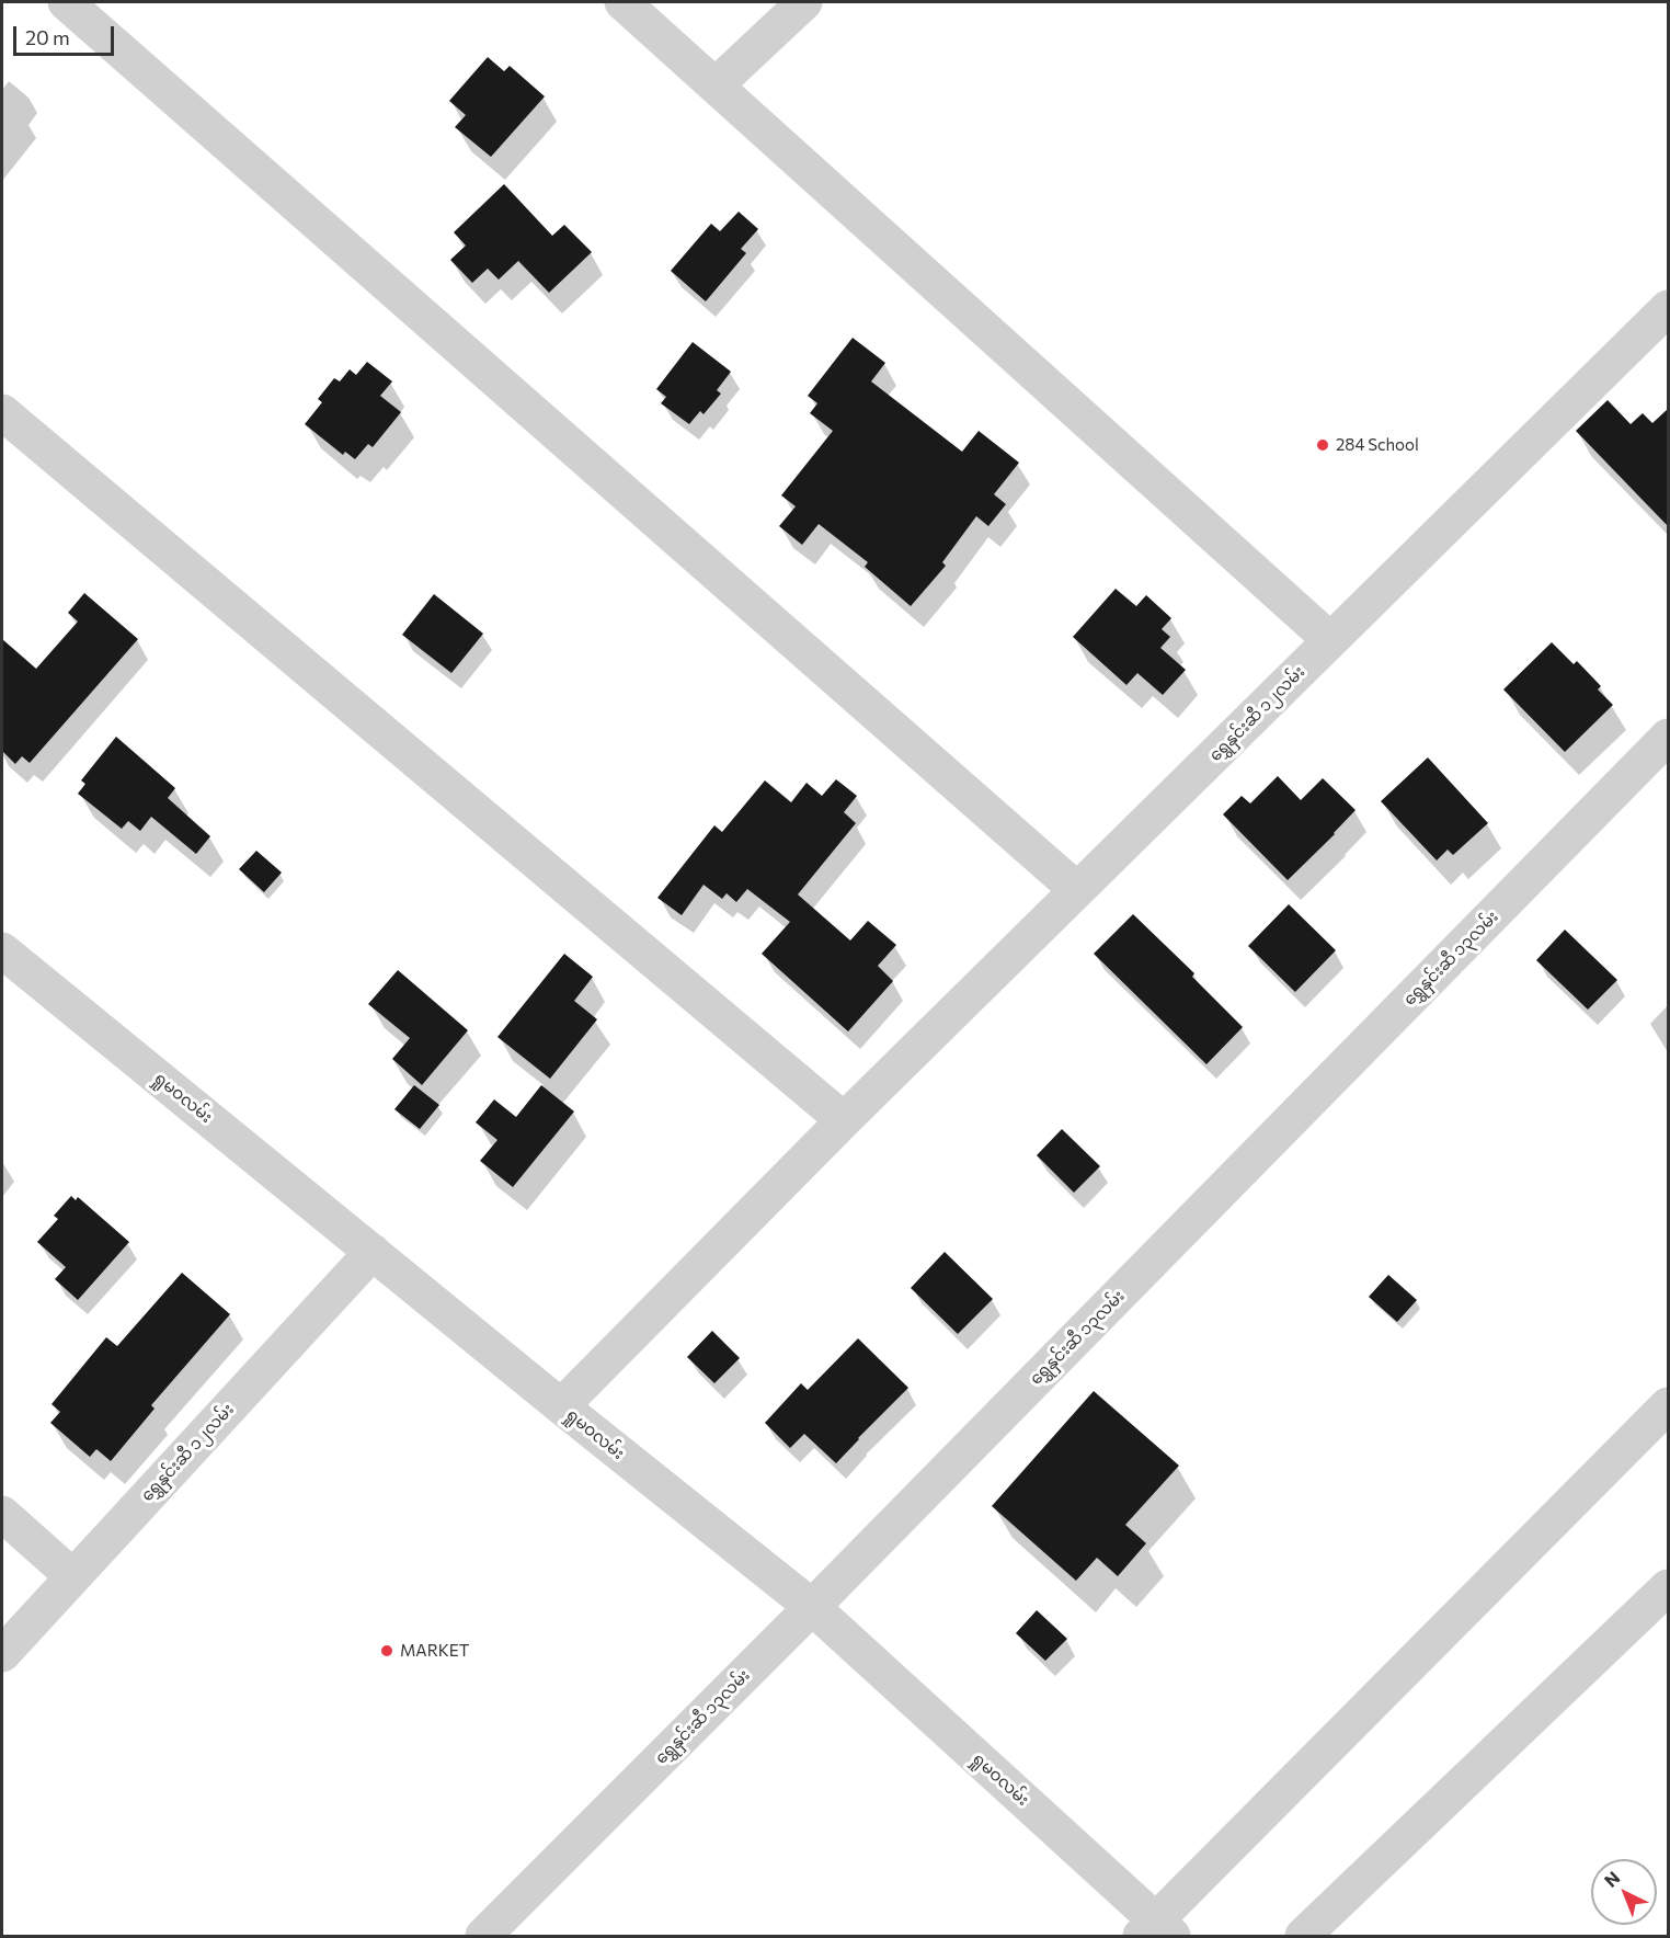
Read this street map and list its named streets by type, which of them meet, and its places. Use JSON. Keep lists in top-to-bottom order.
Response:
{
  "streets": {
    "street": ["ရွှေနှင်းဆီ ၁၂လမ်း", "ရွှေနှင်းဆီ ၁၃လမ်း", "ရှုမဝလမ်း"]
  },
  "crossings": [
    ["ရွှေနှင်းဆီ ၁၂လမ်း", "ရှုမဝလမ်း"],
    ["ရွှေနှင်းဆီ ၁၃လမ်း", "ရှုမဝလမ်း"]
  ],
  "places": ["284 School", "MARKET"],
  "scale_bar": "20 m",
  "north": "top left"
}
